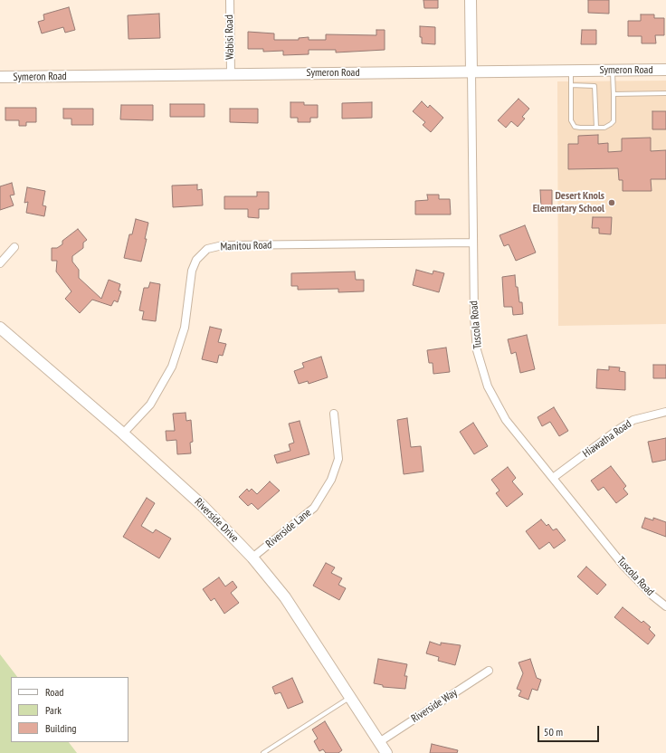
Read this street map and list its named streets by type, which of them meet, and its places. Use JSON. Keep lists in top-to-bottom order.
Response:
{
  "streets": {
    "street": [
      "Wabisi Road",
      "Symeron Road",
      "Manitou Road",
      "Tuscola Road",
      "Hiawatha Road",
      "Riverside Drive",
      "Riverside Lane",
      "Riverside Way"
    ]
  },
  "crossings": [
    ["Wabisi Road", "Symeron Road"],
    ["Symeron Road", "Tuscola Road"],
    ["Manitou Road", "Tuscola Road"],
    ["Manitou Road", "Riverside Drive"],
    ["Tuscola Road", "Hiawatha Road"],
    ["Riverside Drive", "Riverside Lane"],
    ["Riverside Drive", "Riverside Way"]
  ],
  "places": ["Desert Knols Elementary School"],
  "legend": ["Road", "Park", "Building"],
  "scale_bar": "50 m"
}
